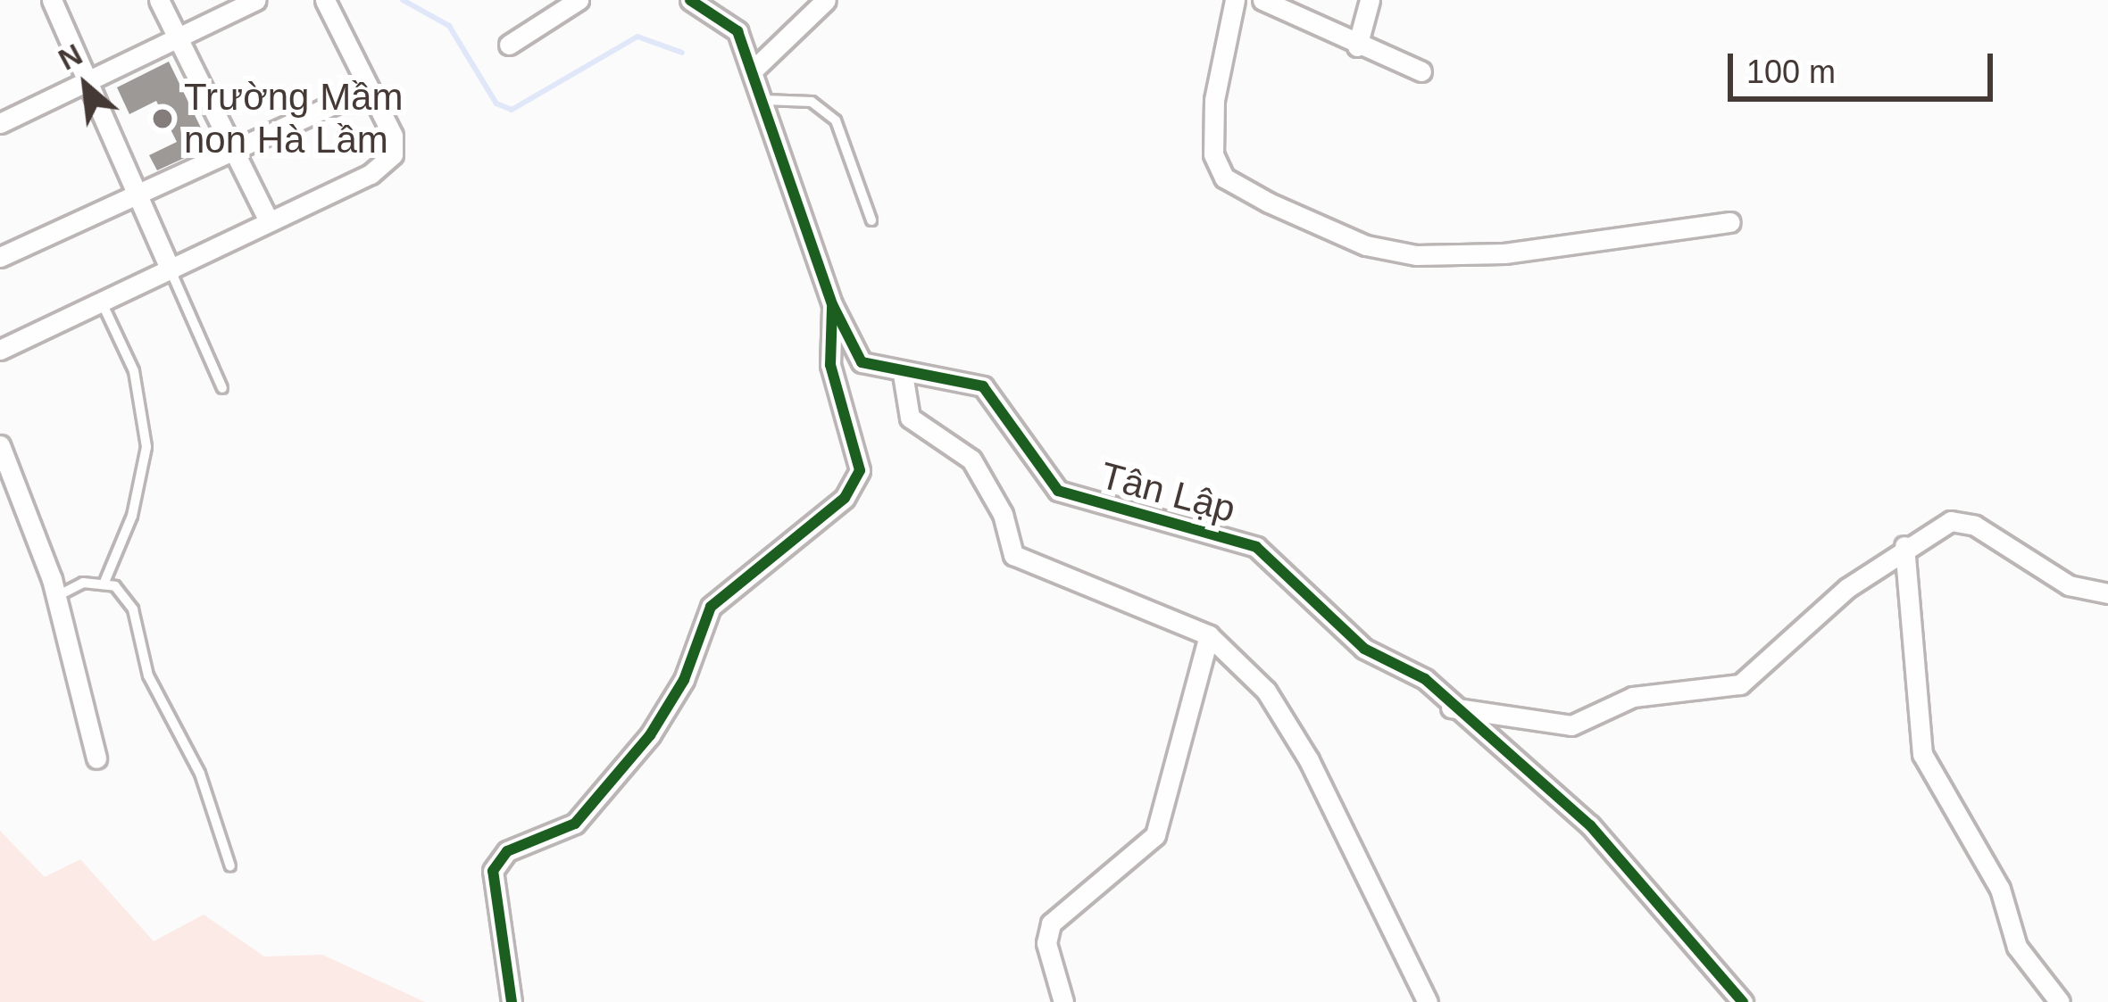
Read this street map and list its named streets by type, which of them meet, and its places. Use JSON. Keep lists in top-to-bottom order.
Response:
{
  "streets": {
    "street": ["Tân Lập"]
  },
  "places": ["Trường Mầm non Hà Lầm"],
  "scale_bar": "100 m",
  "north": "top left"
}
